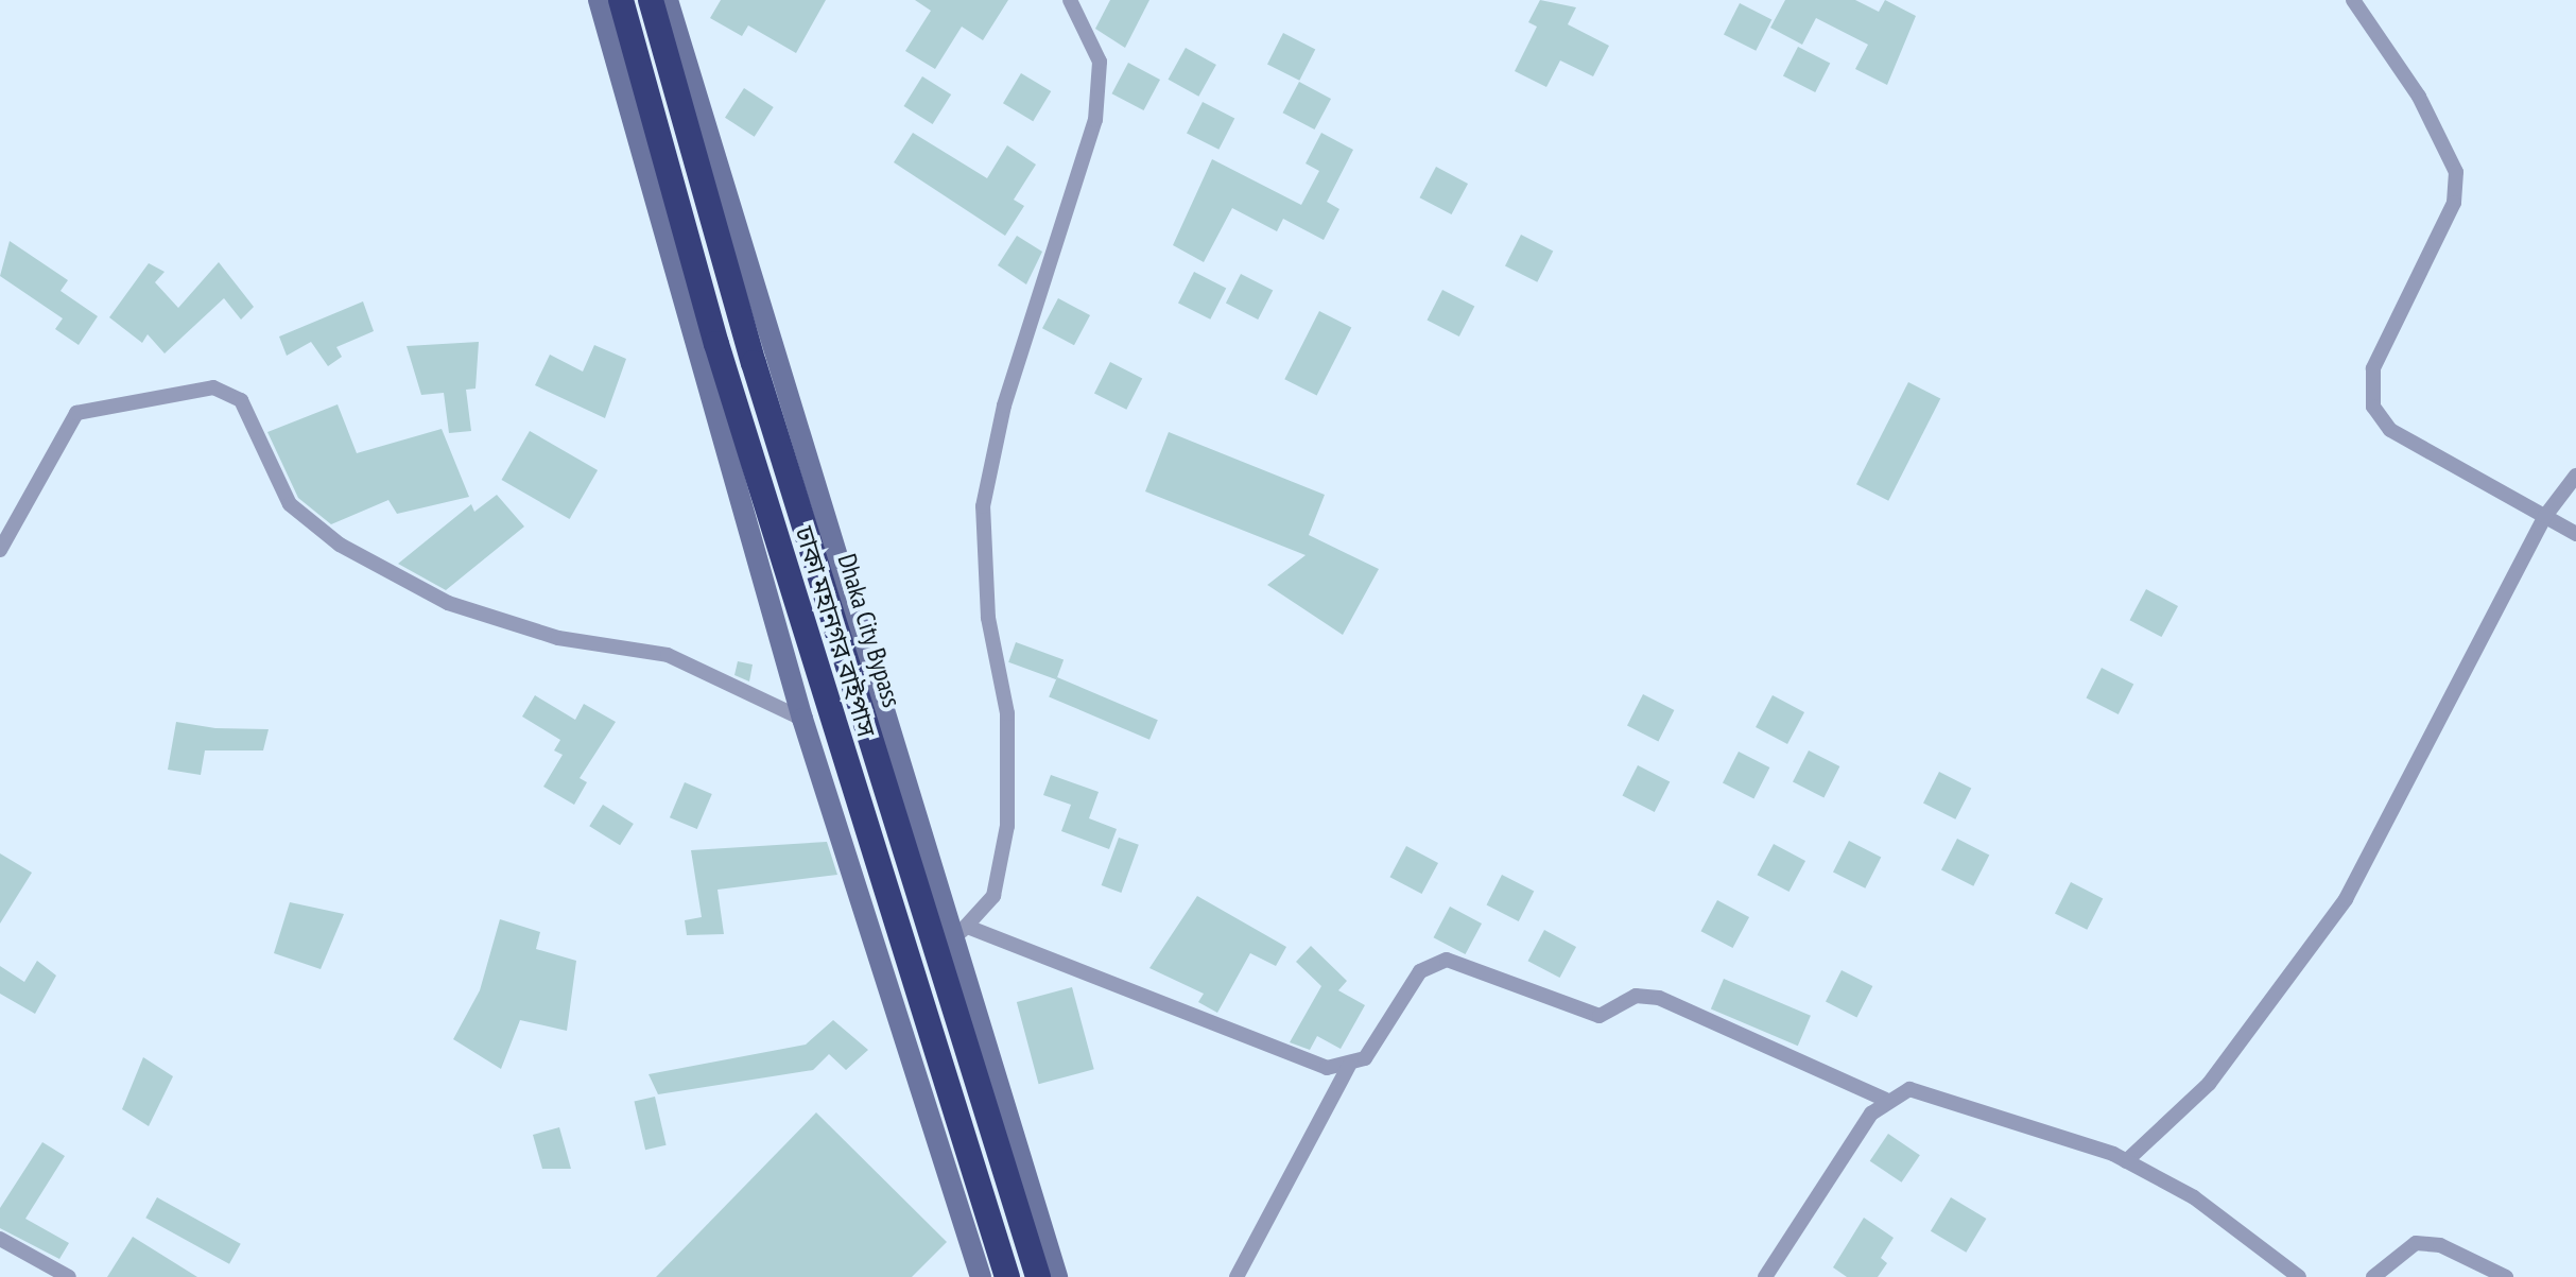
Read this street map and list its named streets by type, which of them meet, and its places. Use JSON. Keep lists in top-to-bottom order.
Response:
{
  "streets": {
    "highway": ["Dhaka City Bypass", "ঢাকা মহানগর বাইপাস"]
  }
}
